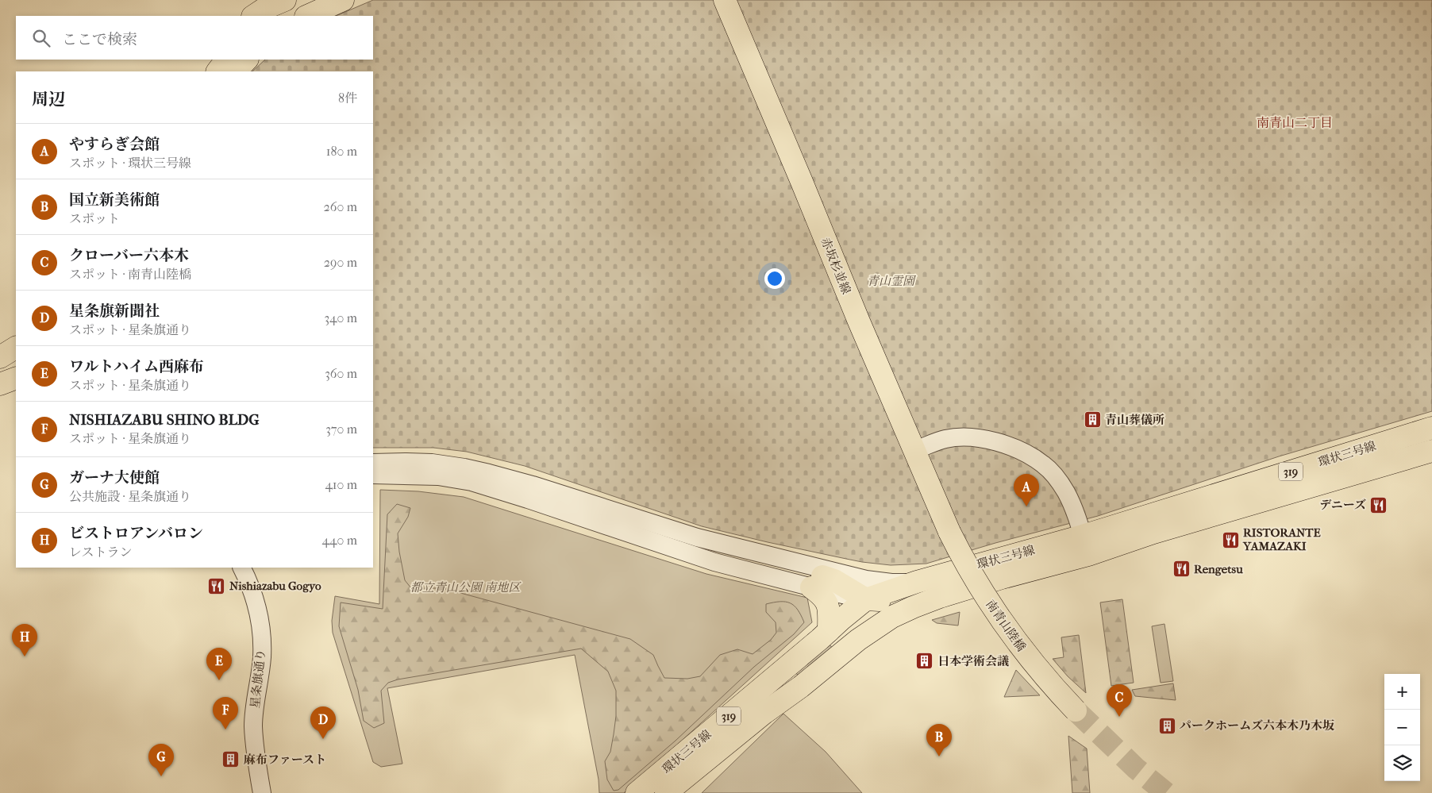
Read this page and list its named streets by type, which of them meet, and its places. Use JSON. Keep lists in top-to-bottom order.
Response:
{
  "streets": {
    "main road": [
      "赤坂杉並線",
      "環状三号線",
      "319",
      "南青山陸橋"
    ],
    "street": ["星条旗通り"]
  },
  "crossings": [
    ["赤坂杉並線", "南青山陸橋"]
  ],
  "districts": ["南青山二丁目"],
  "parks": ["青山霊園", "都立青山公園 南地区"],
  "places": {
    "building": [
      "青山葬儀所",
      "日本学術会議",
      "パークホームズ六本木乃木坂",
      "麻布ファースト"
    ],
    "restaurant": [
      "デニーズ",
      "RISTORANTE YAMAZAKI",
      "Rengetsu",
      "Nishiazabu Gogyo"
    ]
  },
  "page": {
    "search": "ここで検索",
    "heading": ["周辺", "8件"],
    "list": [
      {
        "mark": "A",
        "name": "やすらぎ会館",
        "note": "スポット · 環状三号線",
        "value": "180 m"
      },
      {
        "mark": "B",
        "name": "国立新美術館",
        "note": "スポット",
        "value": "260 m"
      },
      {
        "mark": "C",
        "name": "クローバー六本木",
        "note": "スポット · 南青山陸橋",
        "value": "290 m"
      },
      {
        "mark": "D",
        "name": "星条旗新聞社",
        "note": "スポット · 星条旗通り",
        "value": "340 m"
      },
      {
        "mark": "E",
        "name": "ワルトハイム西麻布",
        "note": "スポット · 星条旗通り",
        "value": "360 m"
      },
      {
        "mark": "F",
        "name": "NISHIAZABU SHINO BLDG",
        "note": "スポット · 星条旗通り",
        "value": "370 m"
      },
      {
        "mark": "G",
        "name": "ガーナ大使館",
        "note": "公共施設 · 星条旗通り",
        "value": "410 m"
      },
      {
        "mark": "H",
        "name": "ビストロアンバロン",
        "note": "レストラン",
        "value": "440 m"
      }
    ],
    "pins": [
      "A",
      "H",
      "E",
      "C",
      "F",
      "D",
      "B",
      "G"
    ],
    "map_buttons": ["+", "−"]
  }
}
